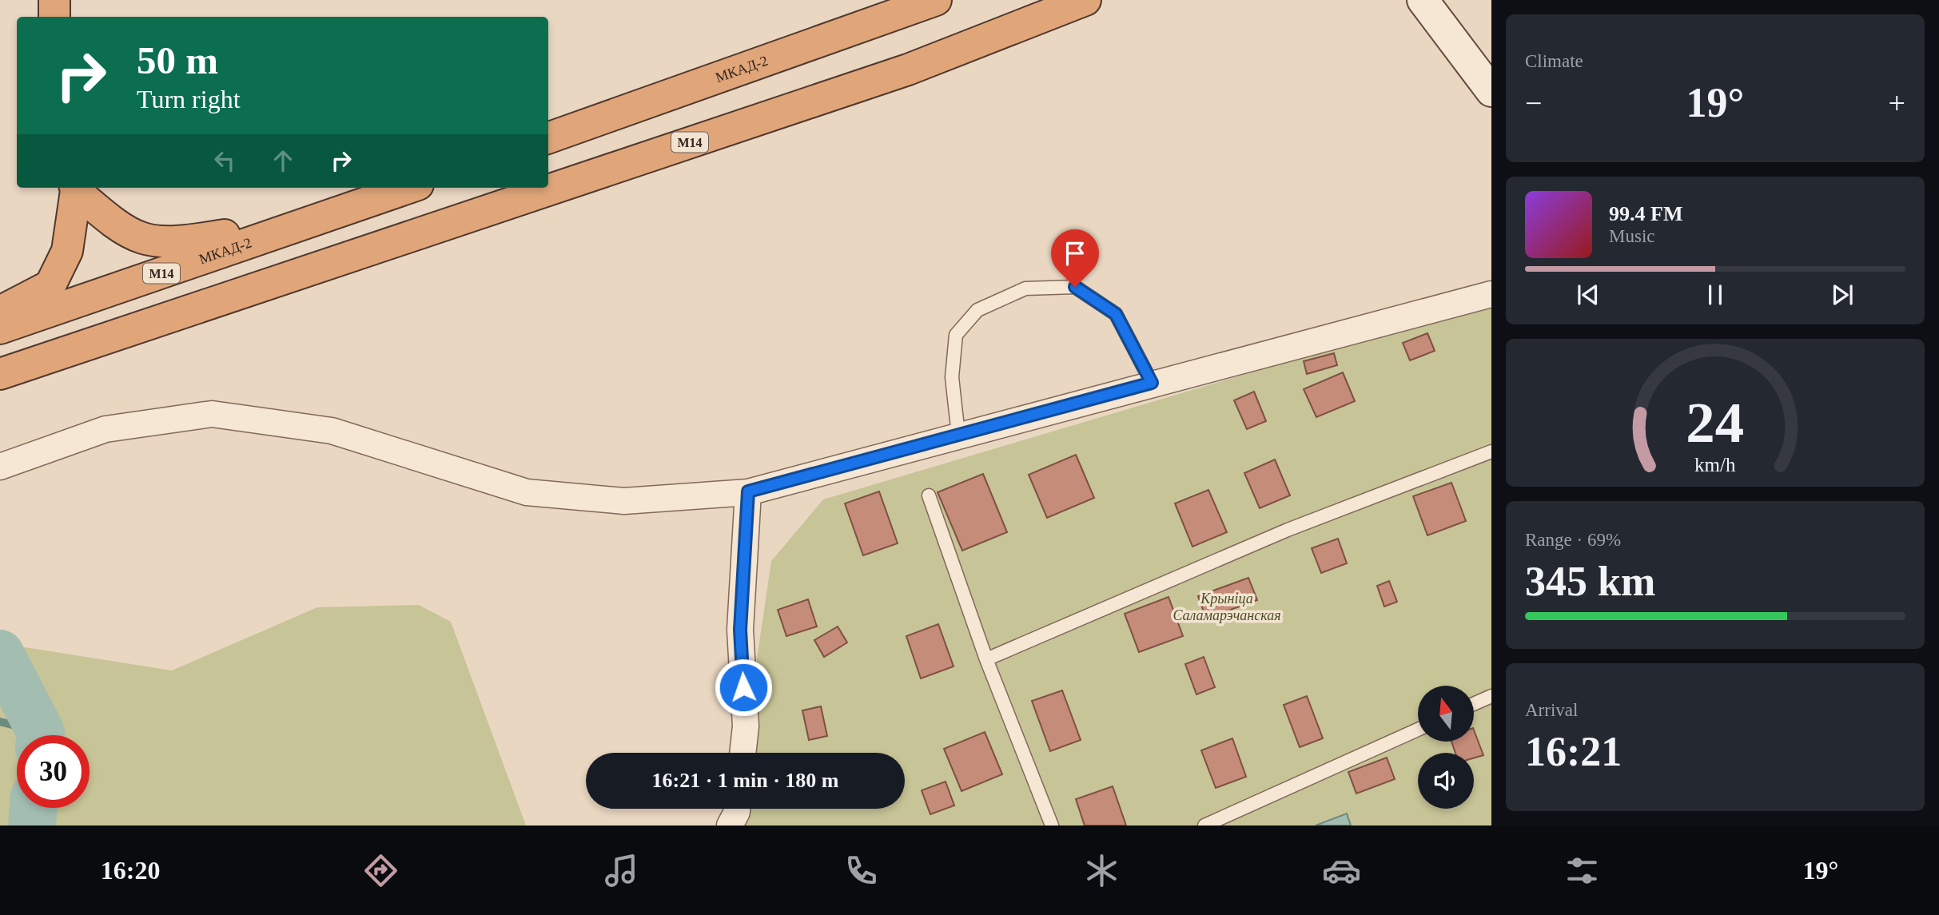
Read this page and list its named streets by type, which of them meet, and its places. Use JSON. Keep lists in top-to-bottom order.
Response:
{
  "streets": {
    "highway": ["МКАД-2", "М14"]
  },
  "parks": ["Крыніца Саламарэчанская"],
  "north": "top",
  "page": {
    "tile": [
      "Climate",
      ["Range · 69%", "345 km"],
      ["Arrival", "16:21"]
    ],
    "turn": ["50 m", "Turn right"],
    "heat": ["−", "19°", "+"],
    "song": ["99.4 FM", "Music"],
    "limit": "30",
    "trip": "16:21 · 1 min · 180 m",
    "tabs": ["16:20", "19°"],
    "gauge": ["24", "km/h"]
  }
}
